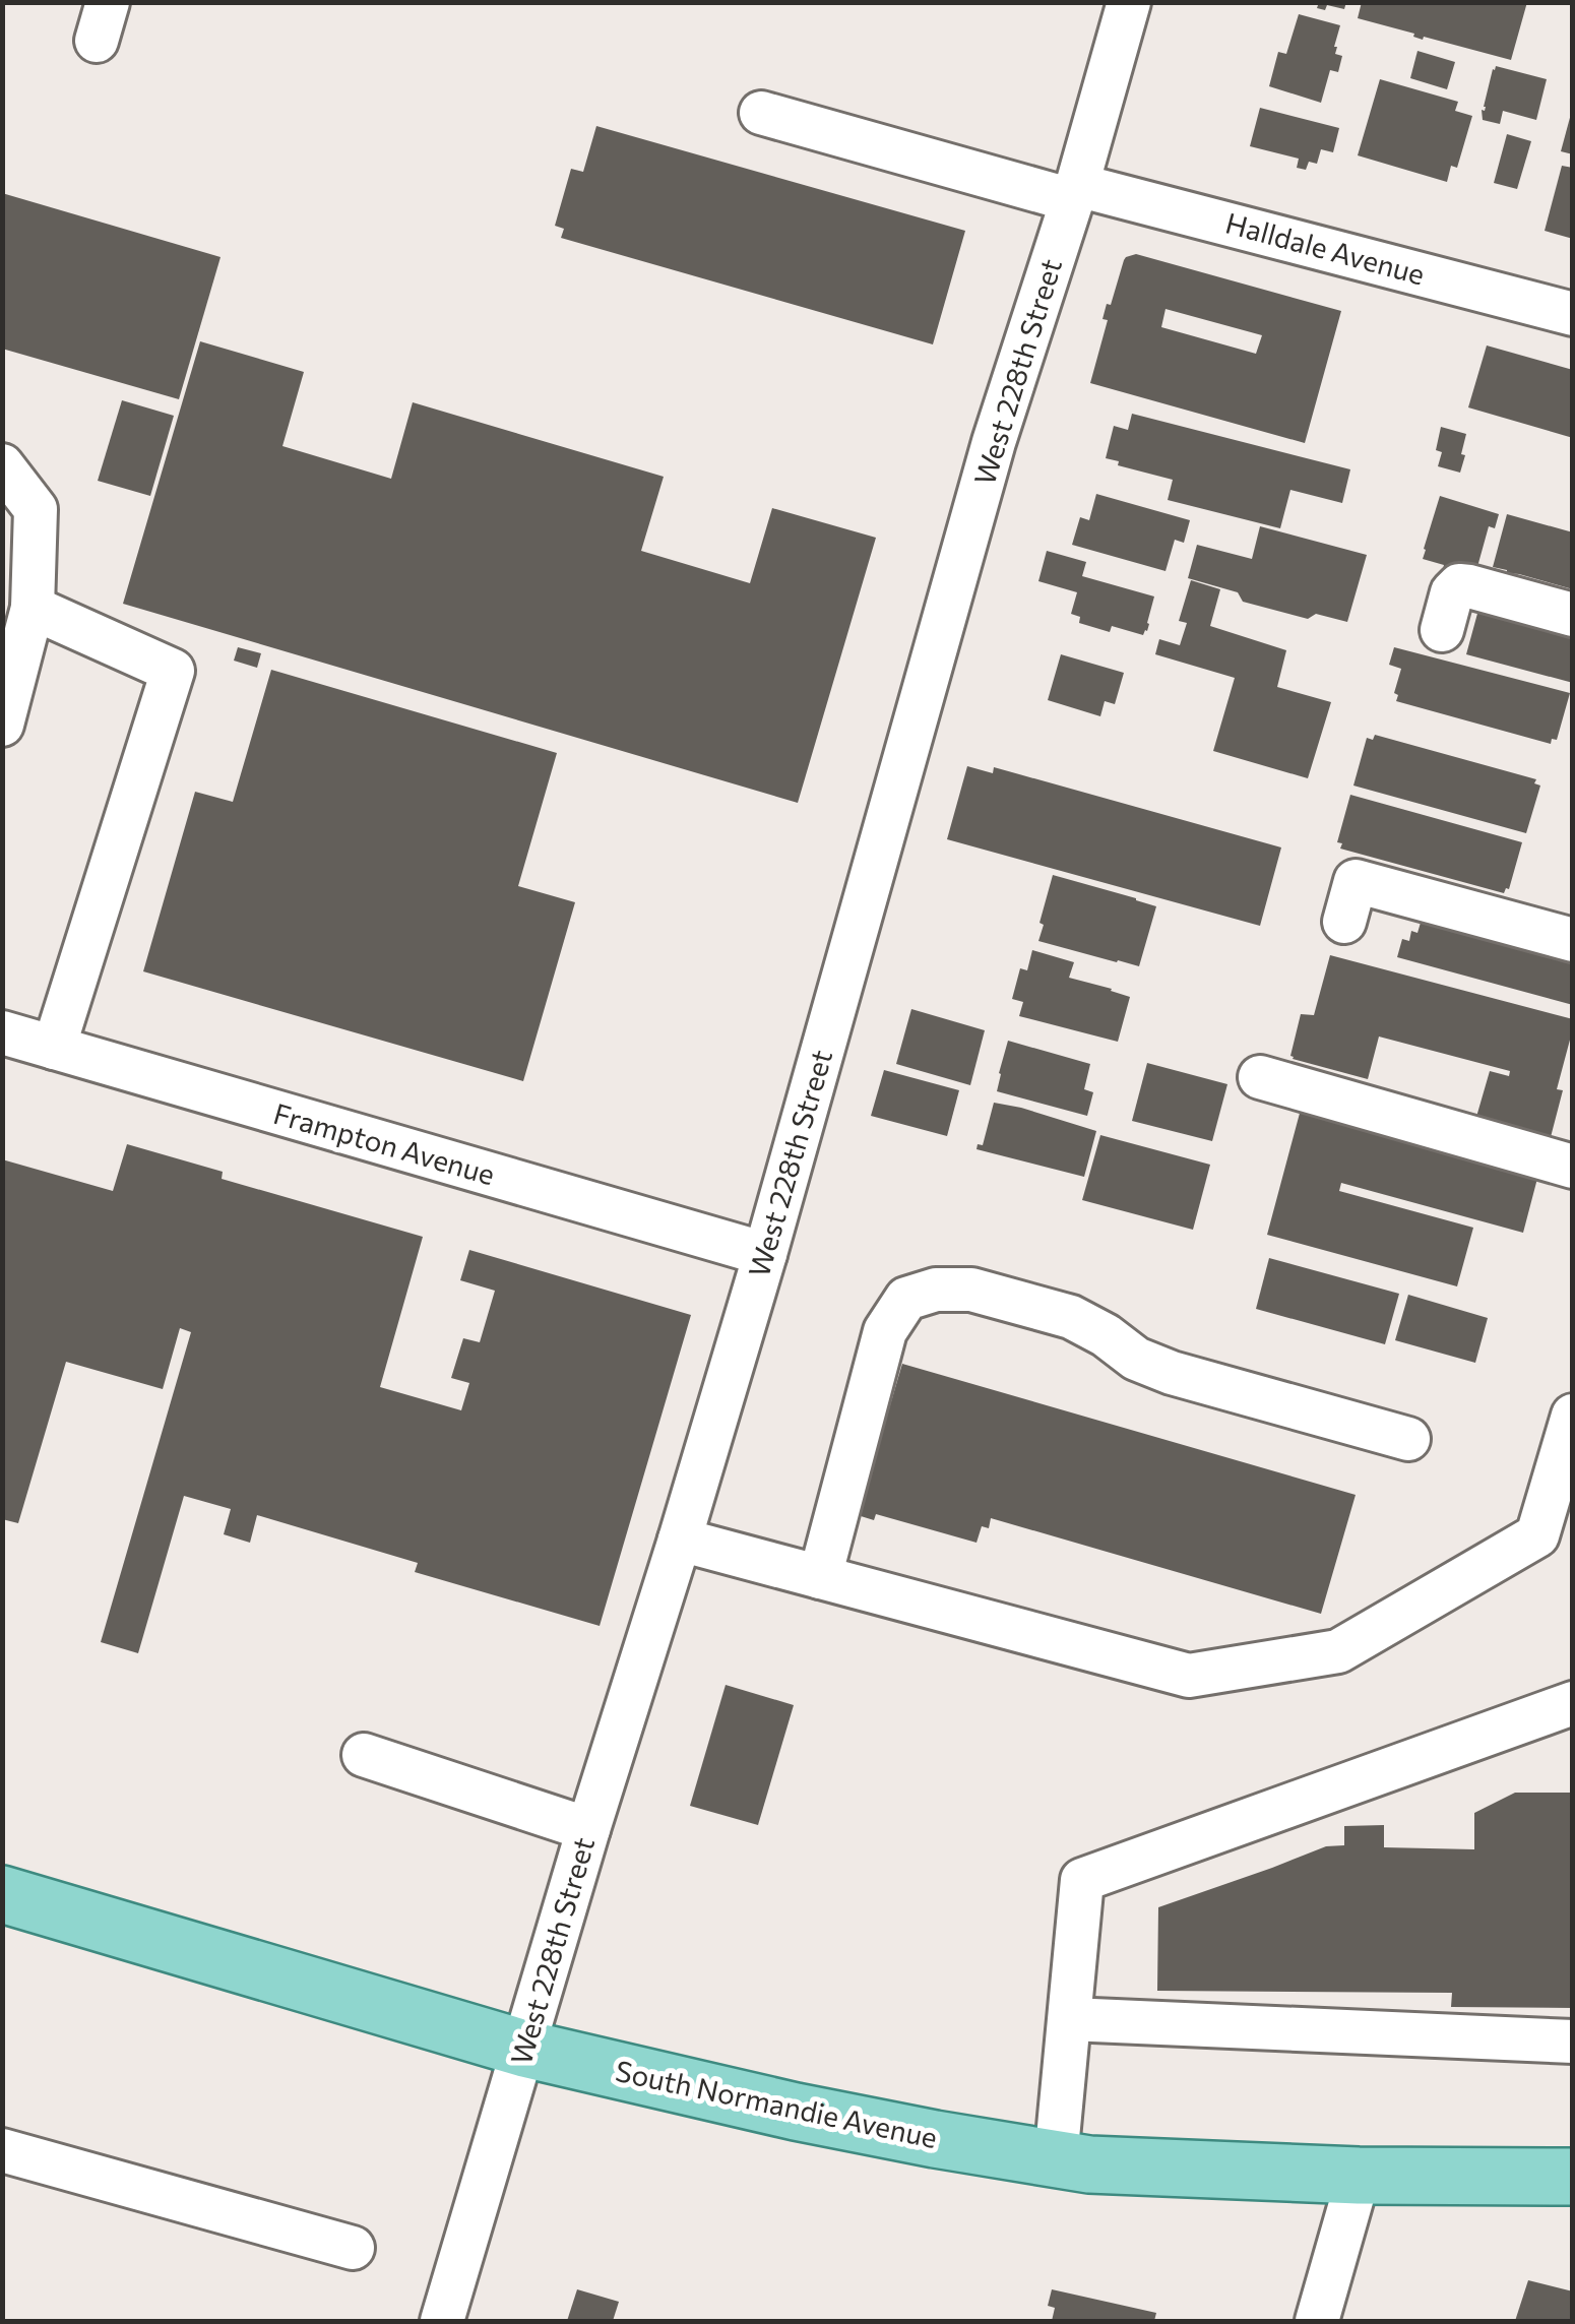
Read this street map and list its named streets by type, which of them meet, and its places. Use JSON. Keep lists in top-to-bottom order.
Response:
{
  "streets": {
    "main road": ["South Normandie Avenue"],
    "street": ["Halldale Avenue", "West 228th Street", "Frampton Avenue"]
  },
  "crossings": [
    ["Halldale Avenue", "West 228th Street"],
    ["West 228th Street", "Frampton Avenue"],
    ["West 228th Street", "South Normandie Avenue"]
  ]
}
